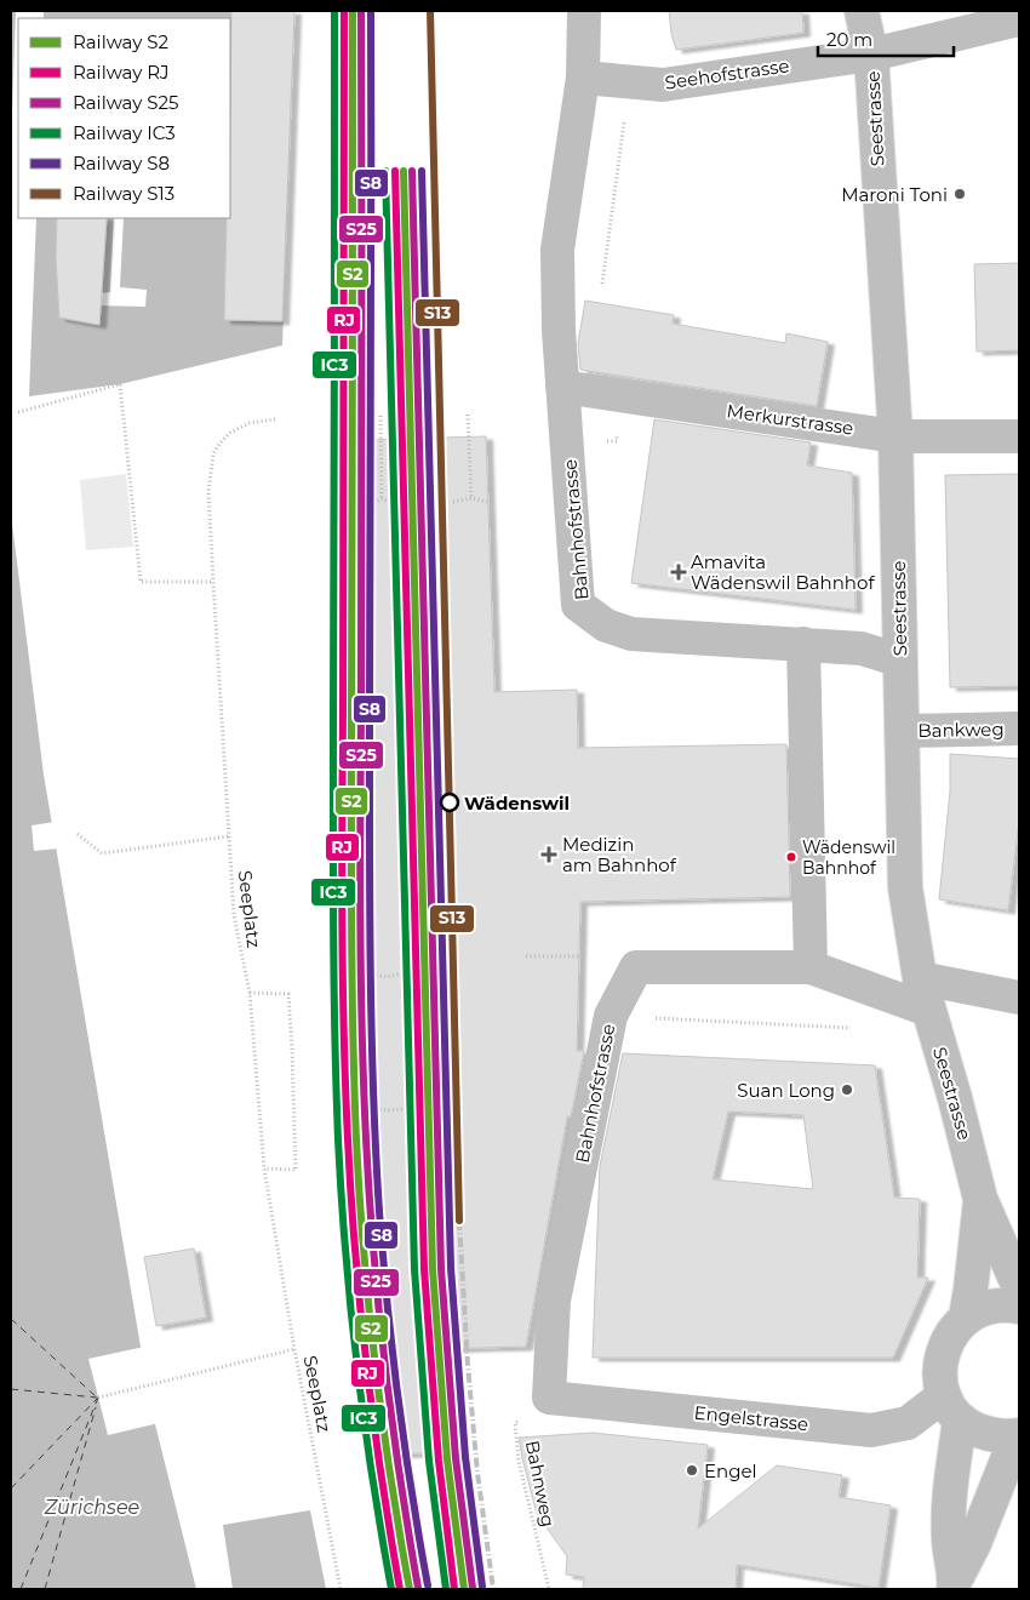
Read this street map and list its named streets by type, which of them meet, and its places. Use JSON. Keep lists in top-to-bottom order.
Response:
{
  "streets": {
    "street": [
      "Seehofstrasse",
      "Seestrasse",
      "Merkurstrasse",
      "Bahnhofstrasse",
      "Bankweg",
      "Engelstrasse"
    ],
    "path": ["Seeplatz", "Bahnweg"]
  },
  "crossings": [
    ["Seehofstrasse", "Seestrasse"],
    ["Seehofstrasse", "Bahnhofstrasse"],
    ["Seestrasse", "Merkurstrasse"],
    ["Seestrasse", "Bahnhofstrasse"],
    ["Seestrasse", "Bankweg"],
    ["Merkurstrasse", "Bahnhofstrasse"],
    ["Bahnhofstrasse", "Engelstrasse"],
    ["Bahnhofstrasse", "Bahnweg"],
    ["Engelstrasse", "Bahnweg"]
  ],
  "water": ["Zürichsee"],
  "places": {
    "other": [
      "Maroni Toni",
      "Wädenswil",
      "Wädenswil Bahnhof",
      "Suan Long",
      "Engel"
    ],
    "health": ["Amavita Wädenswil Bahnhof", "Medizin am Bahnhof"]
  },
  "lines": [
    "rail line S2",
    "rail line RJ",
    "rail line S25",
    "rail line IC3",
    "rail line S8",
    "rail line S13"
  ],
  "legend": [
    "Railway S2",
    "Railway RJ",
    "Railway S25",
    "Railway IC3",
    "Railway S8",
    "Railway S13"
  ],
  "scale_bar": "20 m"
}
